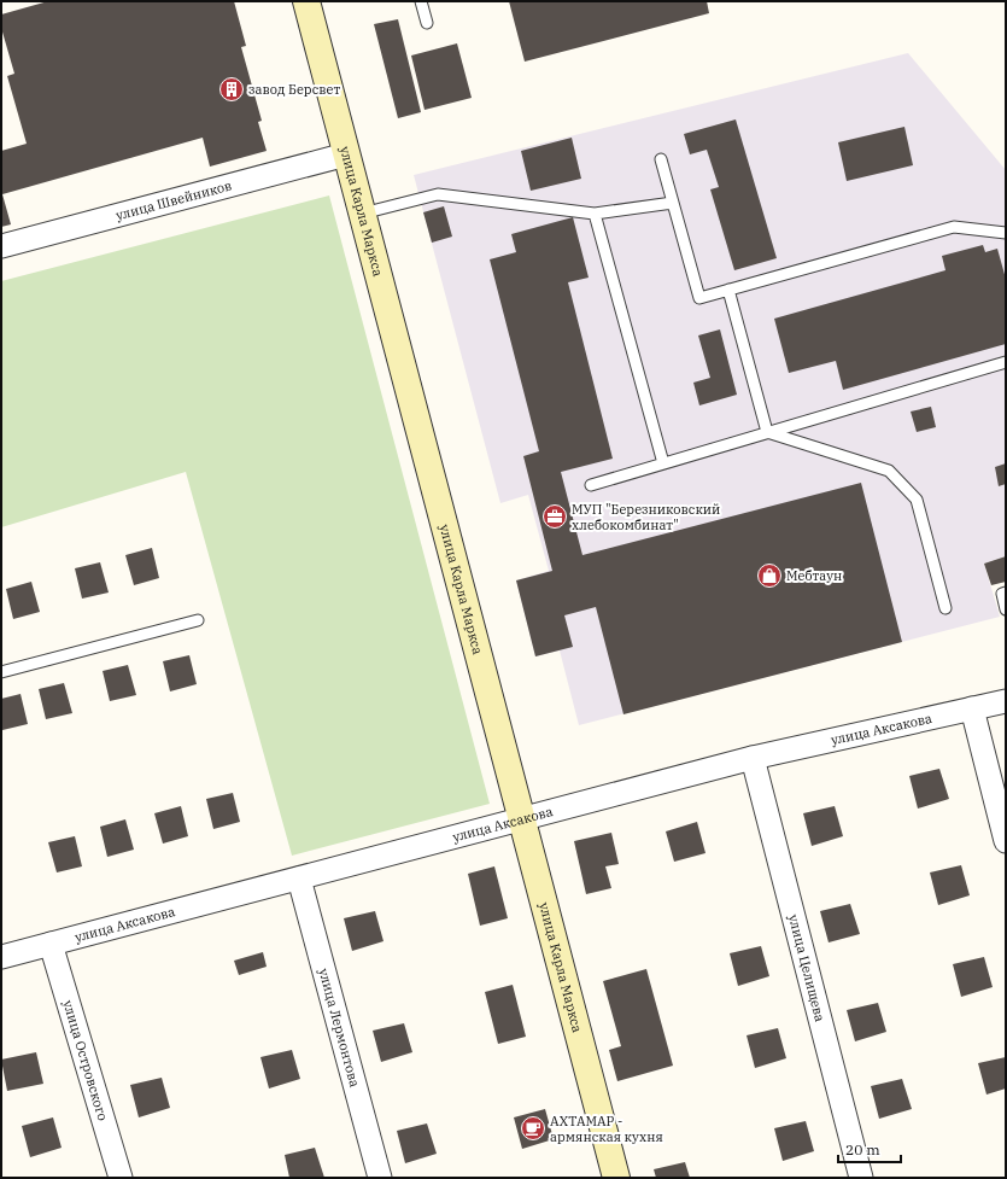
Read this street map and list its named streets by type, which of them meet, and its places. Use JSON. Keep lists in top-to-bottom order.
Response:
{
  "streets": {
    "main road": ["улица Карла Маркса"],
    "street": [
      "улица Швейников",
      "улица Аксакова",
      "улица Целищева",
      "улица Лермонтова",
      "улица Островского"
    ]
  },
  "crossings": [
    ["улица Швейников", "улица Карла Маркса"],
    ["улица Карла Маркса", "улица Аксакова"],
    ["улица Аксакова", "улица Целищева"],
    ["улица Аксакова", "улица Лермонтова"],
    ["улица Аксакова", "улица Островского"]
  ],
  "places": {
    "building": ["завод Берсвет"],
    "office": ["МУП \"Березниковский хлебокомбинат\""],
    "shop": ["Мебтаун"],
    "cafe": ["АХТАМАР - армянская кухня"]
  },
  "scale_bar": "20 m"
}
